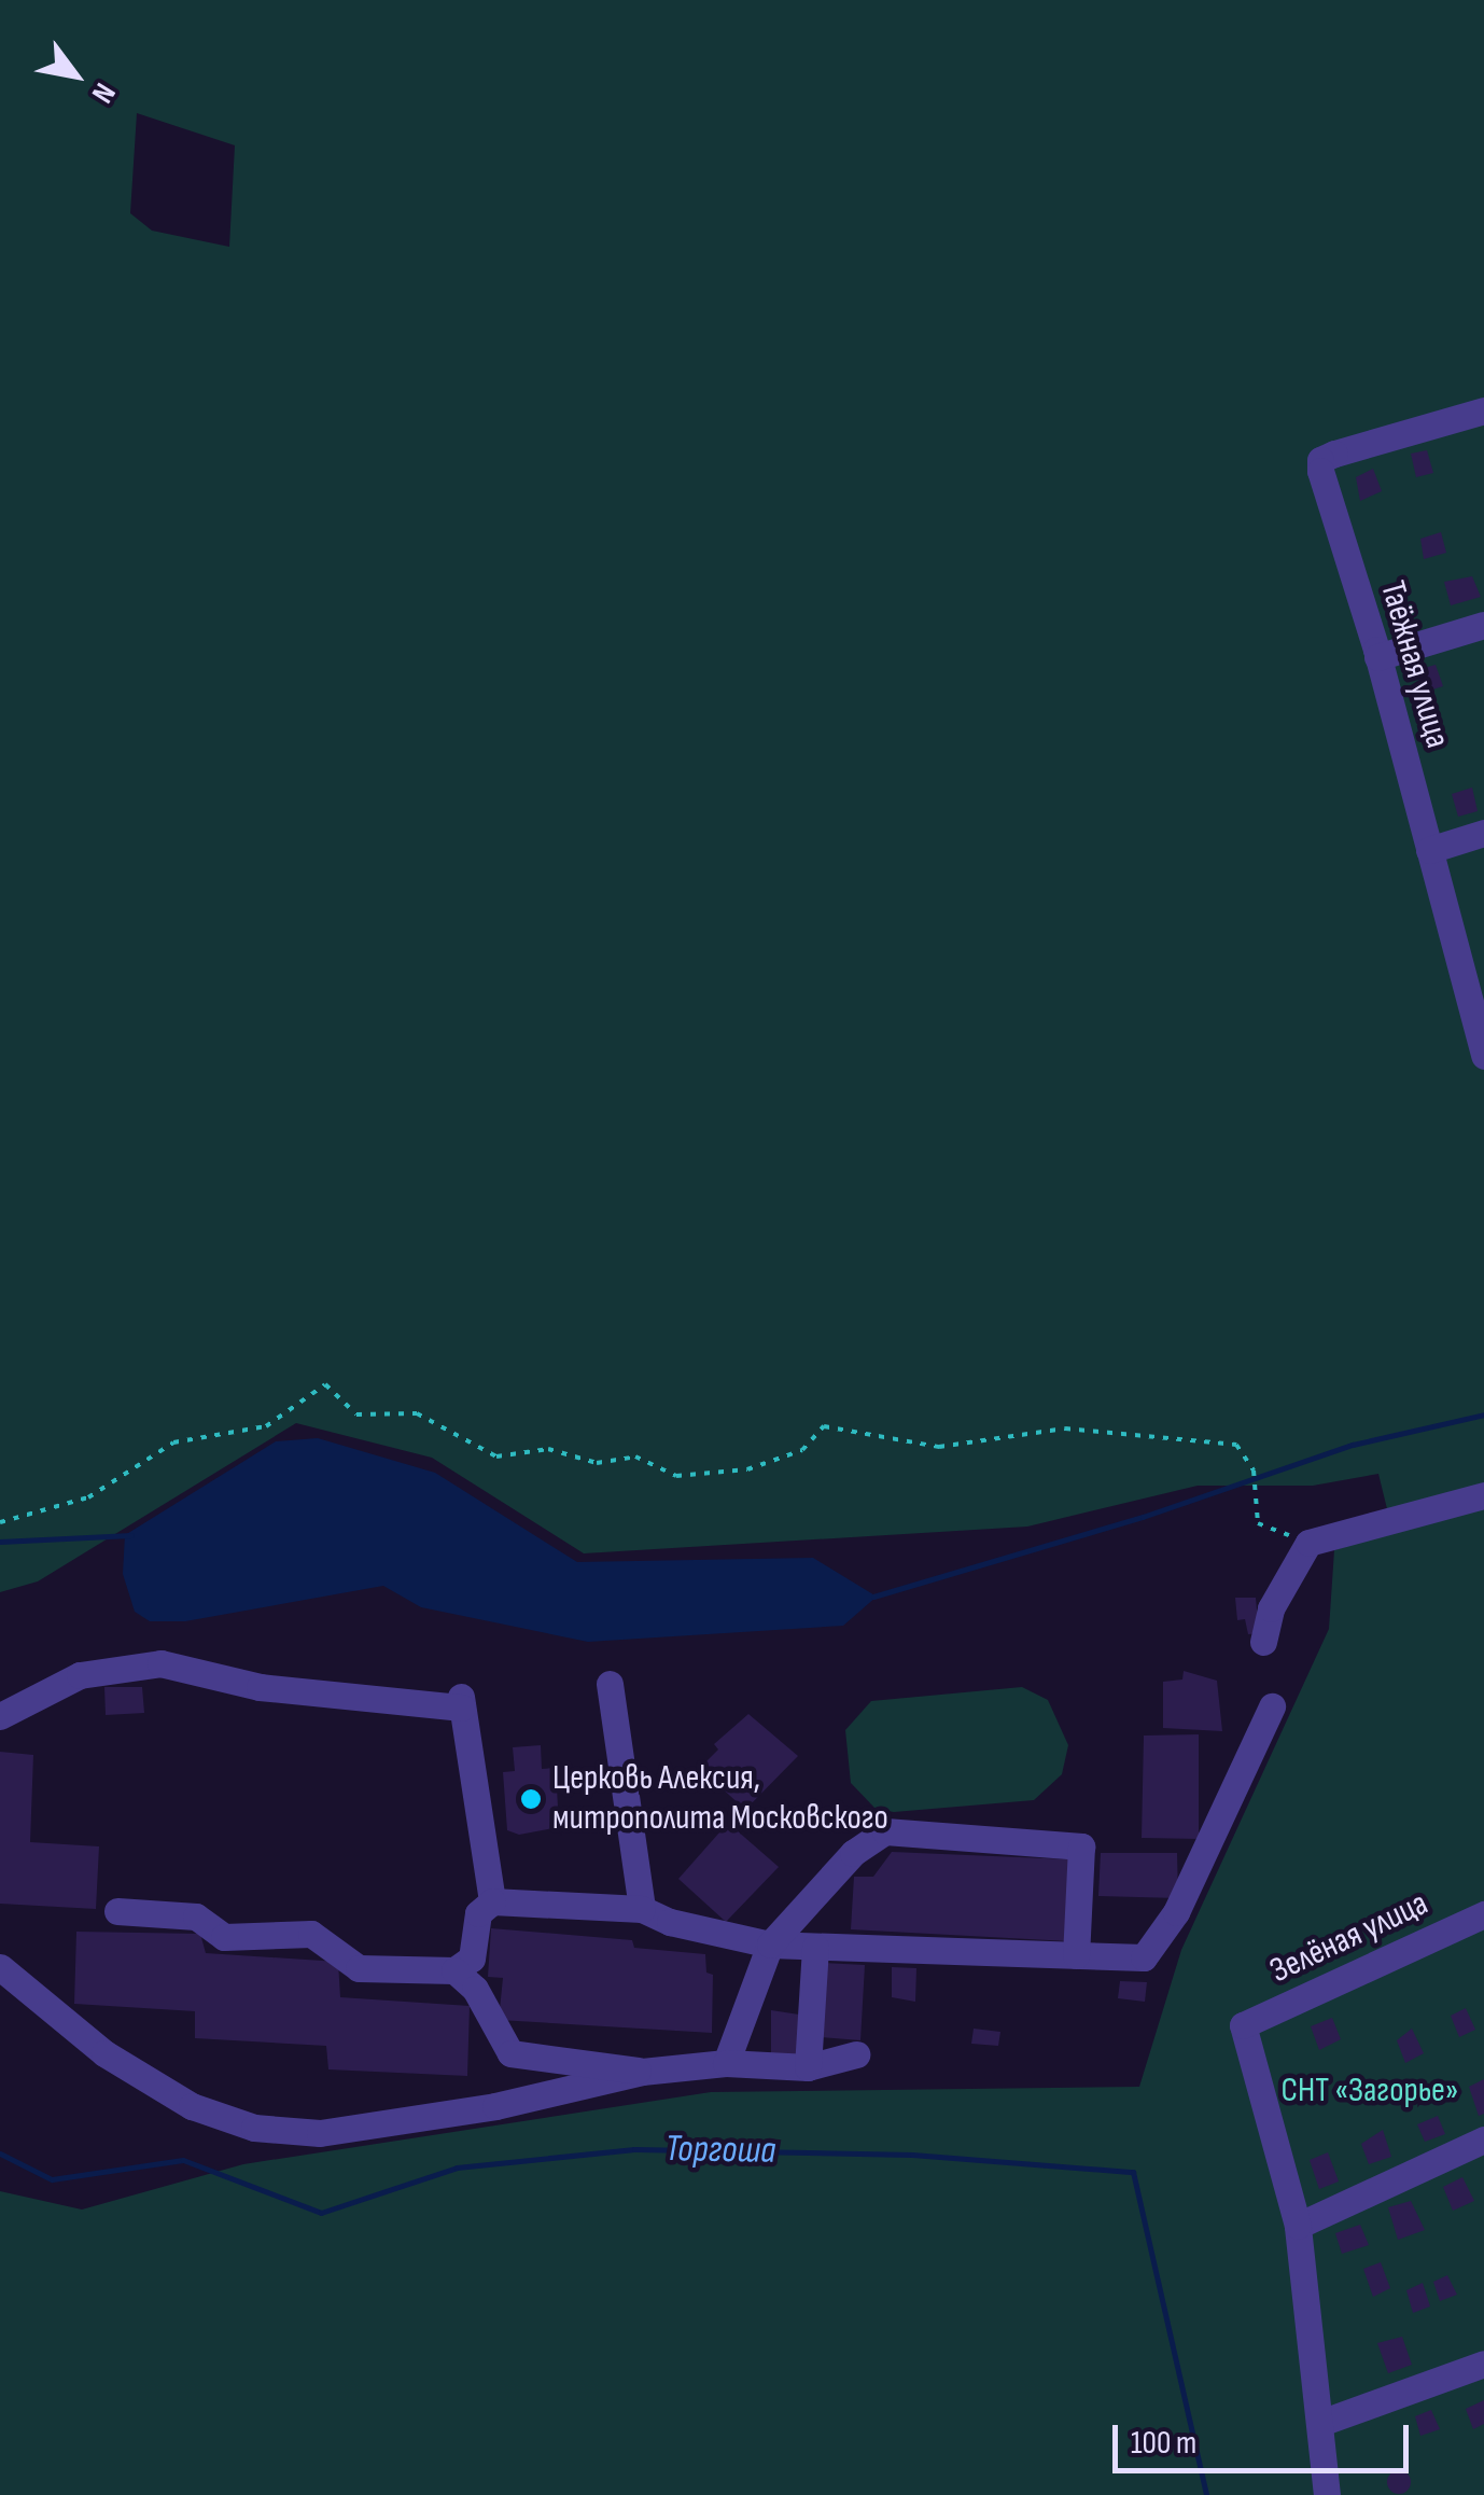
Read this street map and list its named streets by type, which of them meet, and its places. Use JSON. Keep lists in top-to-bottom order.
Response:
{
  "streets": {
    "street": ["Таёжная улица", "Зелёная улица"]
  },
  "water": ["Торгоша"],
  "parks": ["СНТ «Загорье»"],
  "places": ["Церковь Алексия, митрополита Московского"],
  "scale_bar": "100 m",
  "north": "bottom right"
}
